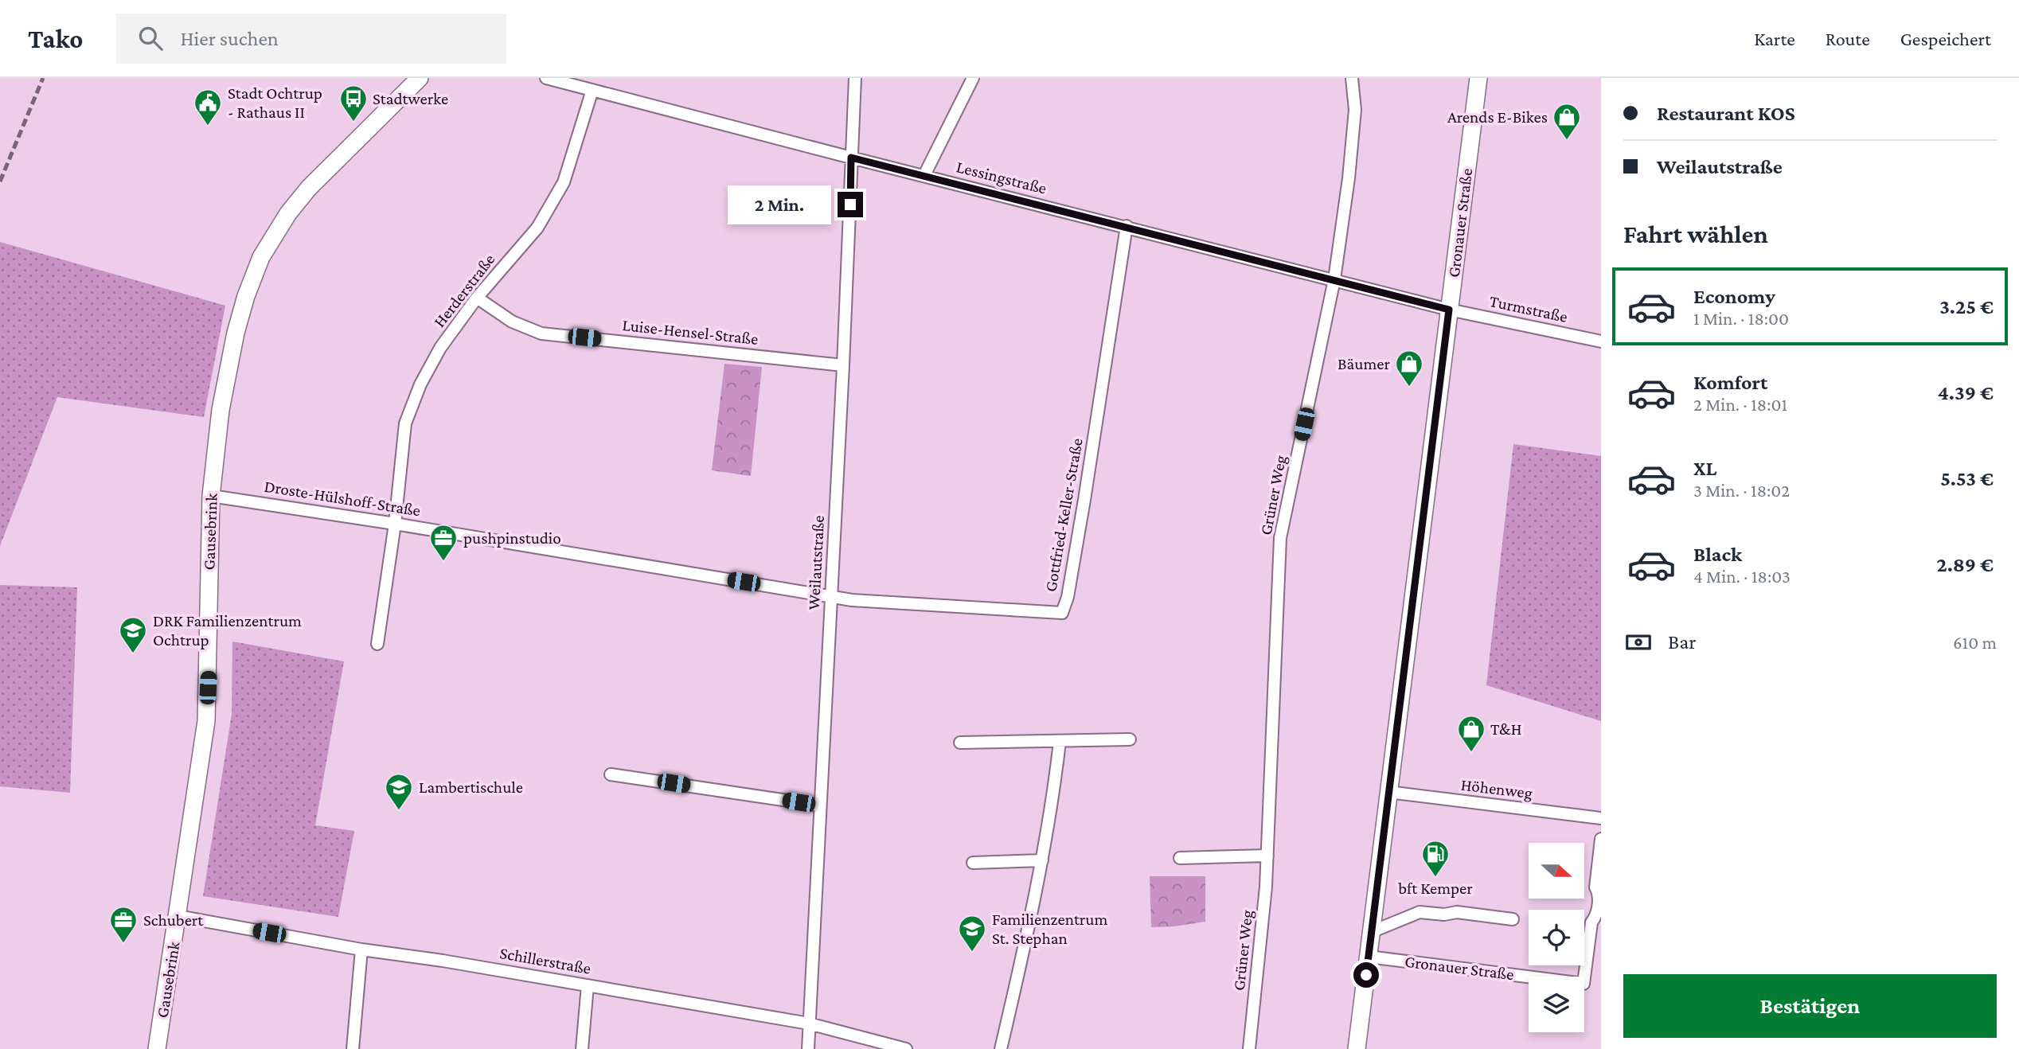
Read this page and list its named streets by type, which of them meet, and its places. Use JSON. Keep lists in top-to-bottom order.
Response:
{
  "streets": {
    "main road": ["Gronauer Straße", "Gausebrink"],
    "street": [
      "Lessingstraße",
      "Herderstraße",
      "Turmstraße",
      "Luise-Hensel-Straße",
      "Grüner Weg",
      "Droste-Hülshoff-Straße",
      "Gottfried-Keller-Straße",
      "Weilautstraße",
      "Höhenweg",
      "Schillerstraße"
    ]
  },
  "crossings": [
    ["Lessingstraße", "Gronauer Straße"],
    ["Lessingstraße", "Herderstraße"],
    ["Lessingstraße", "Turmstraße"],
    ["Lessingstraße", "Grüner Weg"],
    ["Lessingstraße", "Gottfried-Keller-Straße"],
    ["Lessingstraße", "Weilautstraße"],
    ["Gronauer Straße", "Turmstraße"],
    ["Gronauer Straße", "Höhenweg"],
    ["Herderstraße", "Luise-Hensel-Straße"],
    ["Herderstraße", "Droste-Hülshoff-Straße"],
    ["Luise-Hensel-Straße", "Weilautstraße"],
    ["Droste-Hülshoff-Straße", "Gottfried-Keller-Straße"],
    ["Droste-Hülshoff-Straße", "Gausebrink"],
    ["Droste-Hülshoff-Straße", "Weilautstraße"],
    ["Gottfried-Keller-Straße", "Weilautstraße"],
    ["Gausebrink", "Schillerstraße"],
    ["Weilautstraße", "Schillerstraße"]
  ],
  "places": {
    "bus stop": ["Stadtwerke"],
    "public building": ["Stadt Ochtrup - Rathaus II"],
    "shop": ["Arends E-Bikes", "Bäumer", "T&H"],
    "office": ["pushpinstudio", "Schubert"],
    "school or university": ["DRK Familienzentrum Ochtrup", "Lambertischule", "Familienzentrum St. Stephan"],
    "fuel station": ["bft Kemper"]
  },
  "north": "right",
  "page": {
    "header": "Tako",
    "search": "Hier suchen",
    "nav": ["Karte", "Route", "Gespeichert"],
    "banner": ["Restaurant KOS", "Weilautstraße"],
    "bubble": "2 Min.",
    "heading": "Fahrt wählen",
    "list": [
      {
        "name": "Economy",
        "note": "1 Min. · 18:00",
        "value": "3.25 €"
      },
      {
        "name": "Komfort",
        "note": "2 Min. · 18:01",
        "value": "4.39 €"
      },
      {
        "name": "XL",
        "note": "3 Min. · 18:02",
        "value": "5.53 €"
      },
      {
        "name": "Black",
        "note": "4 Min. · 18:03",
        "value": "2.89 €"
      }
    ],
    "pay": ["Bar", "610 m"],
    "buttons": "Bestätigen"
  }
}
